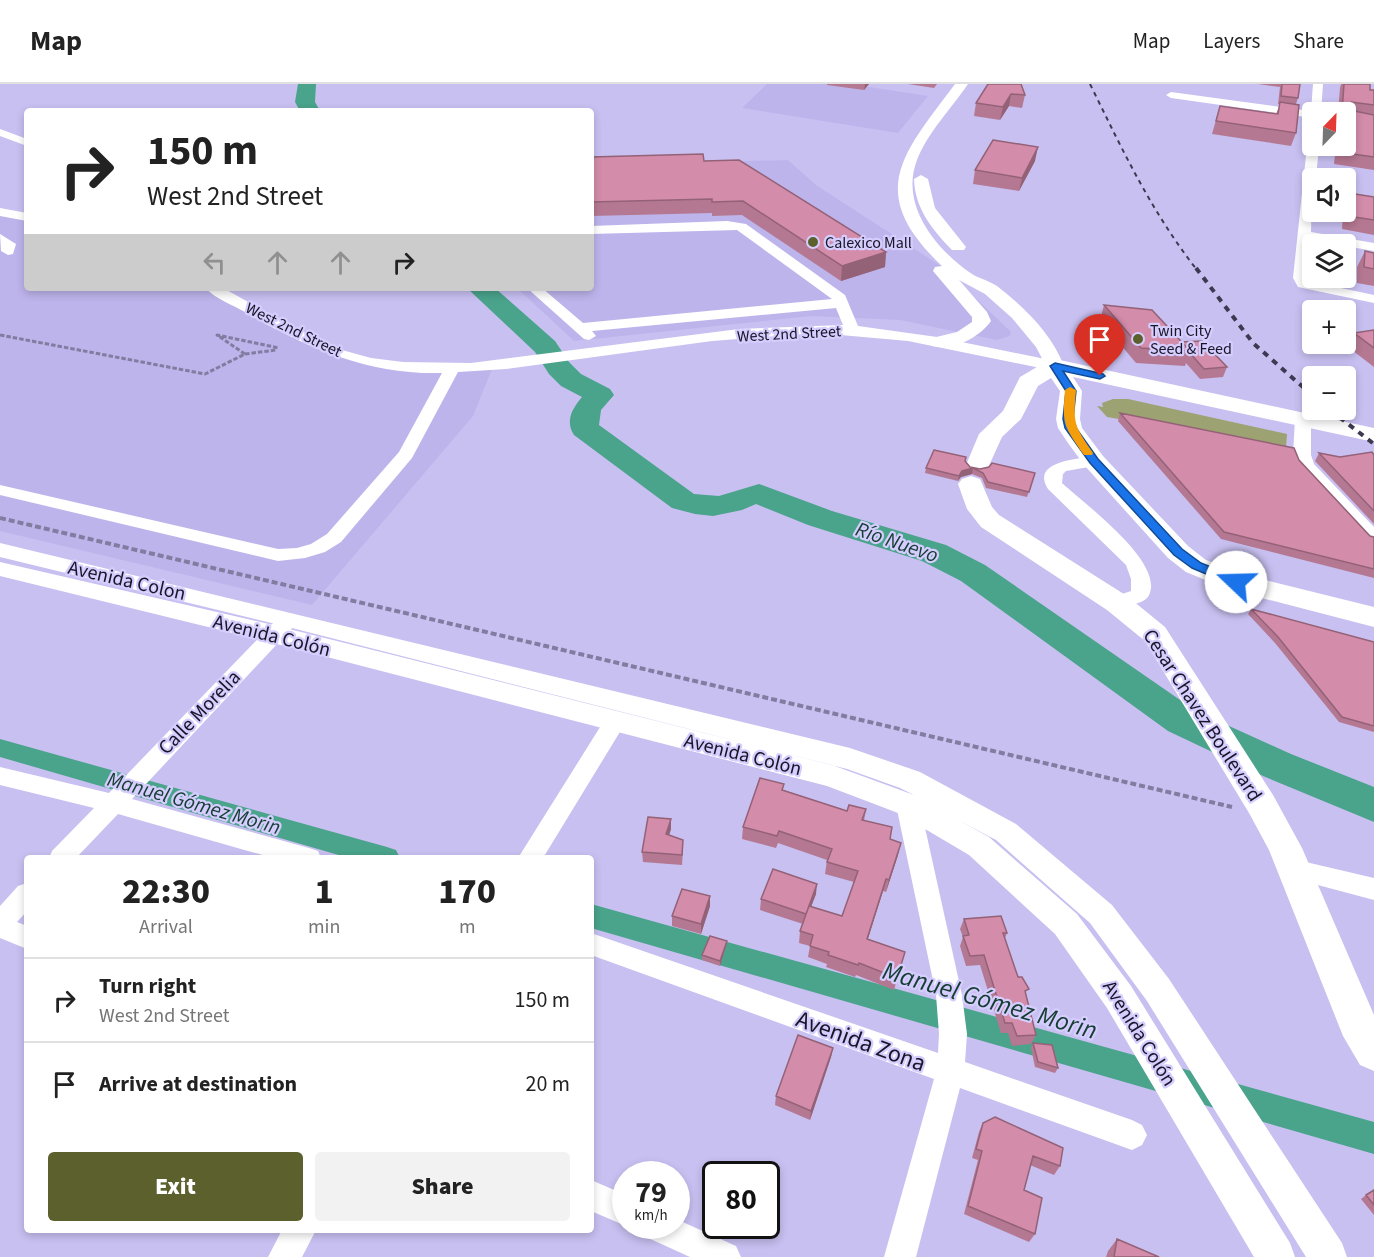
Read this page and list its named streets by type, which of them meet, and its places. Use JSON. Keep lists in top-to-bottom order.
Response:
{
  "streets": {
    "highway": ["West 2nd Street", "Cesar Chavez Boulevard"],
    "main road": ["Avenida Colon", "Avenida Colón"],
    "street": ["Calle Morelia", "Avenida Zona"]
  },
  "crossings": [
    ["West 2nd Street", "Cesar Chavez Boulevard"],
    ["Avenida Colon", "Avenida Colón"],
    ["Avenida Colon", "Calle Morelia"],
    ["Avenida Colón", "Calle Morelia"]
  ],
  "water": ["Río Nuevo", "Manuel Gómez Morin"],
  "places": ["Calexico Mall", "Twin City Seed & Feed"],
  "north": "top right",
  "page": {
    "header": "Map",
    "nav": ["Map", "Layers", "Share"],
    "map_buttons": ["+", "−"],
    "turn": ["150 m", "West 2nd Street"],
    "eta": [
      "22:30",
      "Arrival",
      "1",
      "min",
      "170",
      "m"
    ],
    "list": [
      {
        "name": "Turn right",
        "note": "West 2nd Street",
        "value": "150 m"
      },
      {
        "name": "Arrive at destination",
        "value": "20 m"
      }
    ],
    "buttons": ["Exit", "Share"],
    "speed": "79 km/h",
    "limit": "80"
  }
}
